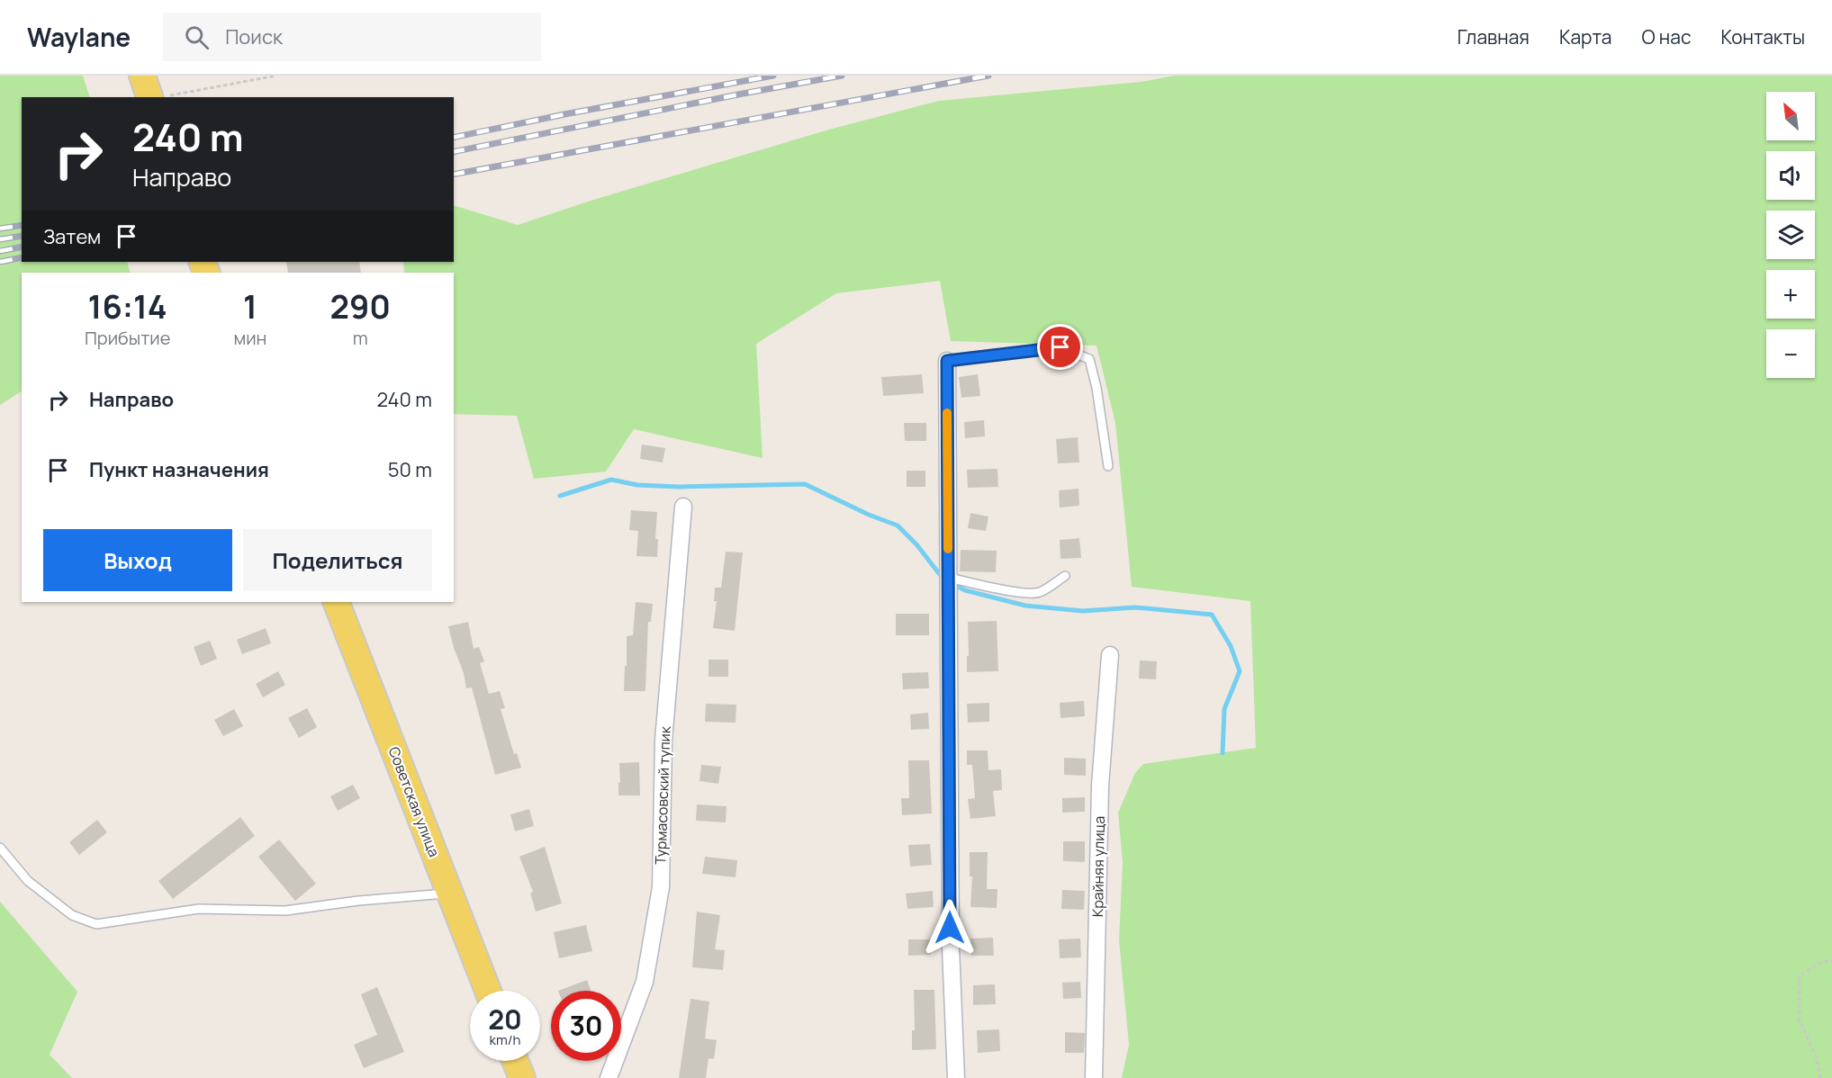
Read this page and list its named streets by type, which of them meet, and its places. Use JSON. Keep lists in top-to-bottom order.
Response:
{
  "streets": {
    "main road": ["Советская улица"],
    "street": ["Турмасовский тупик", "Крайняя улица"]
  },
  "north": "top left",
  "page": {
    "header": "Waylane",
    "search": "Поиск",
    "nav": [
      "Главная",
      "Карта",
      "О нас",
      "Контакты"
    ],
    "map_buttons": ["+", "−"],
    "turn": ["240 m", "Направо"],
    "then": "Затем",
    "eta": [
      "16:14",
      "Прибытие",
      "1",
      "мин",
      "290",
      "m"
    ],
    "list": [
      {
        "name": "Направо",
        "value": "240 m"
      },
      {
        "name": "Пункт назначения",
        "value": "50 m"
      }
    ],
    "buttons": ["Выход", "Поделиться"],
    "speed": "20 km/h",
    "limit": "30"
  }
}
